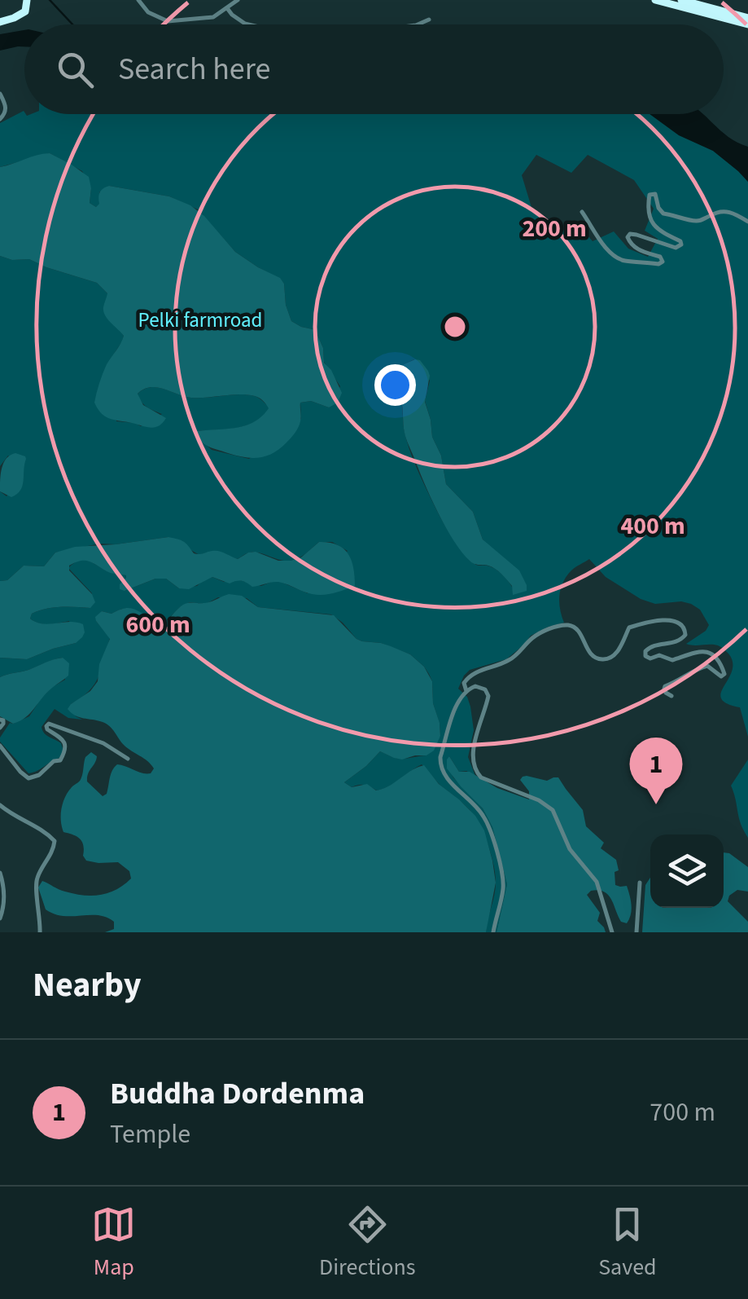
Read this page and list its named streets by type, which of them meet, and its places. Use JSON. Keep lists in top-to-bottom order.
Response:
{
  "parks": ["Pelki farmroad"],
  "page": {
    "search": "Search here",
    "pins": "1",
    "heading": "Nearby",
    "list": [
      {
        "mark": "1",
        "name": "Buddha Dordenma",
        "note": "Temple",
        "value": "700 m"
      }
    ],
    "nav": ["Map", "Directions", "Saved"]
  },
  "rings": ["200 m", "400 m", "600 m"]
}
